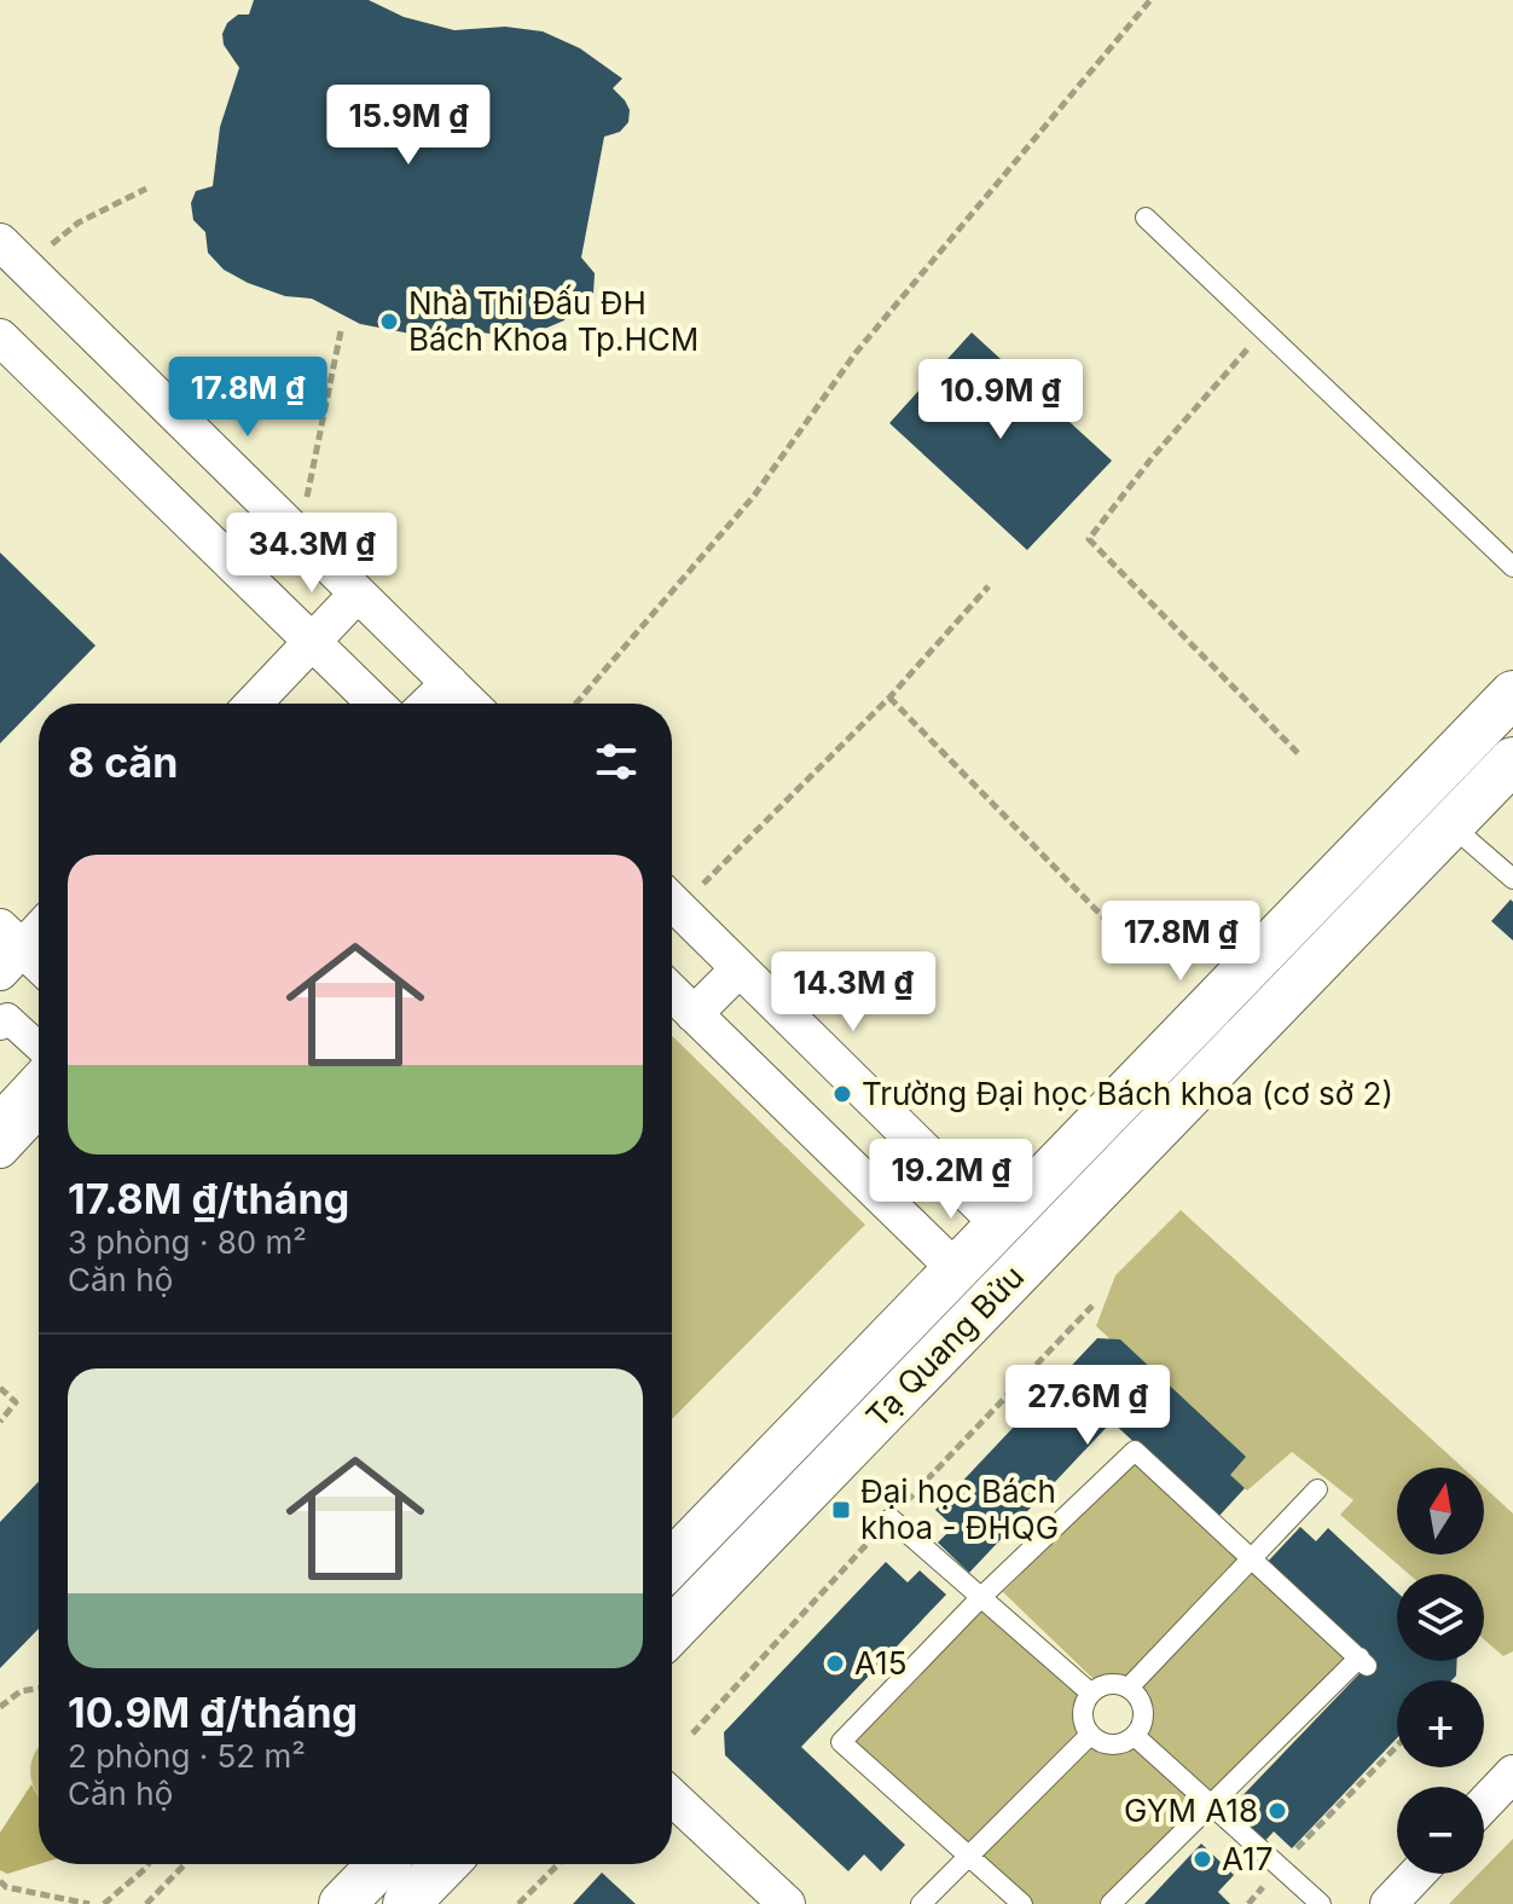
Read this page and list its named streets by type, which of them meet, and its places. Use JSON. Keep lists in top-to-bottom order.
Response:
{
  "streets": {
    "street": ["Tạ Quang Bửu"]
  },
  "places": {
    "other": [
      "Nhà Thi Đấu ĐH Bách Khoa Tp.HCM",
      "Trường Đại học Bách khoa (cơ sở 2)",
      "A15",
      "GYM A18",
      "A17"
    ],
    "transit": ["Đại học Bách khoa - ĐHQG"]
  },
  "north": "top",
  "page": {
    "price": [
      "15.9M ₫",
      "17.8M ₫",
      "10.9M ₫",
      "34.3M ₫",
      "17.8M ₫",
      "14.3M ₫",
      "19.2M ₫",
      "27.6M ₫"
    ],
    "heading": "8 căn",
    "list": [
      {
        "name": "17.8M ₫/tháng",
        "note": "3 phòng · 80 m² · Căn hộ"
      },
      {
        "name": "10.9M ₫/tháng",
        "note": "2 phòng · 52 m² · Căn hộ"
      }
    ],
    "map_buttons": ["+", "−"]
  }
}
